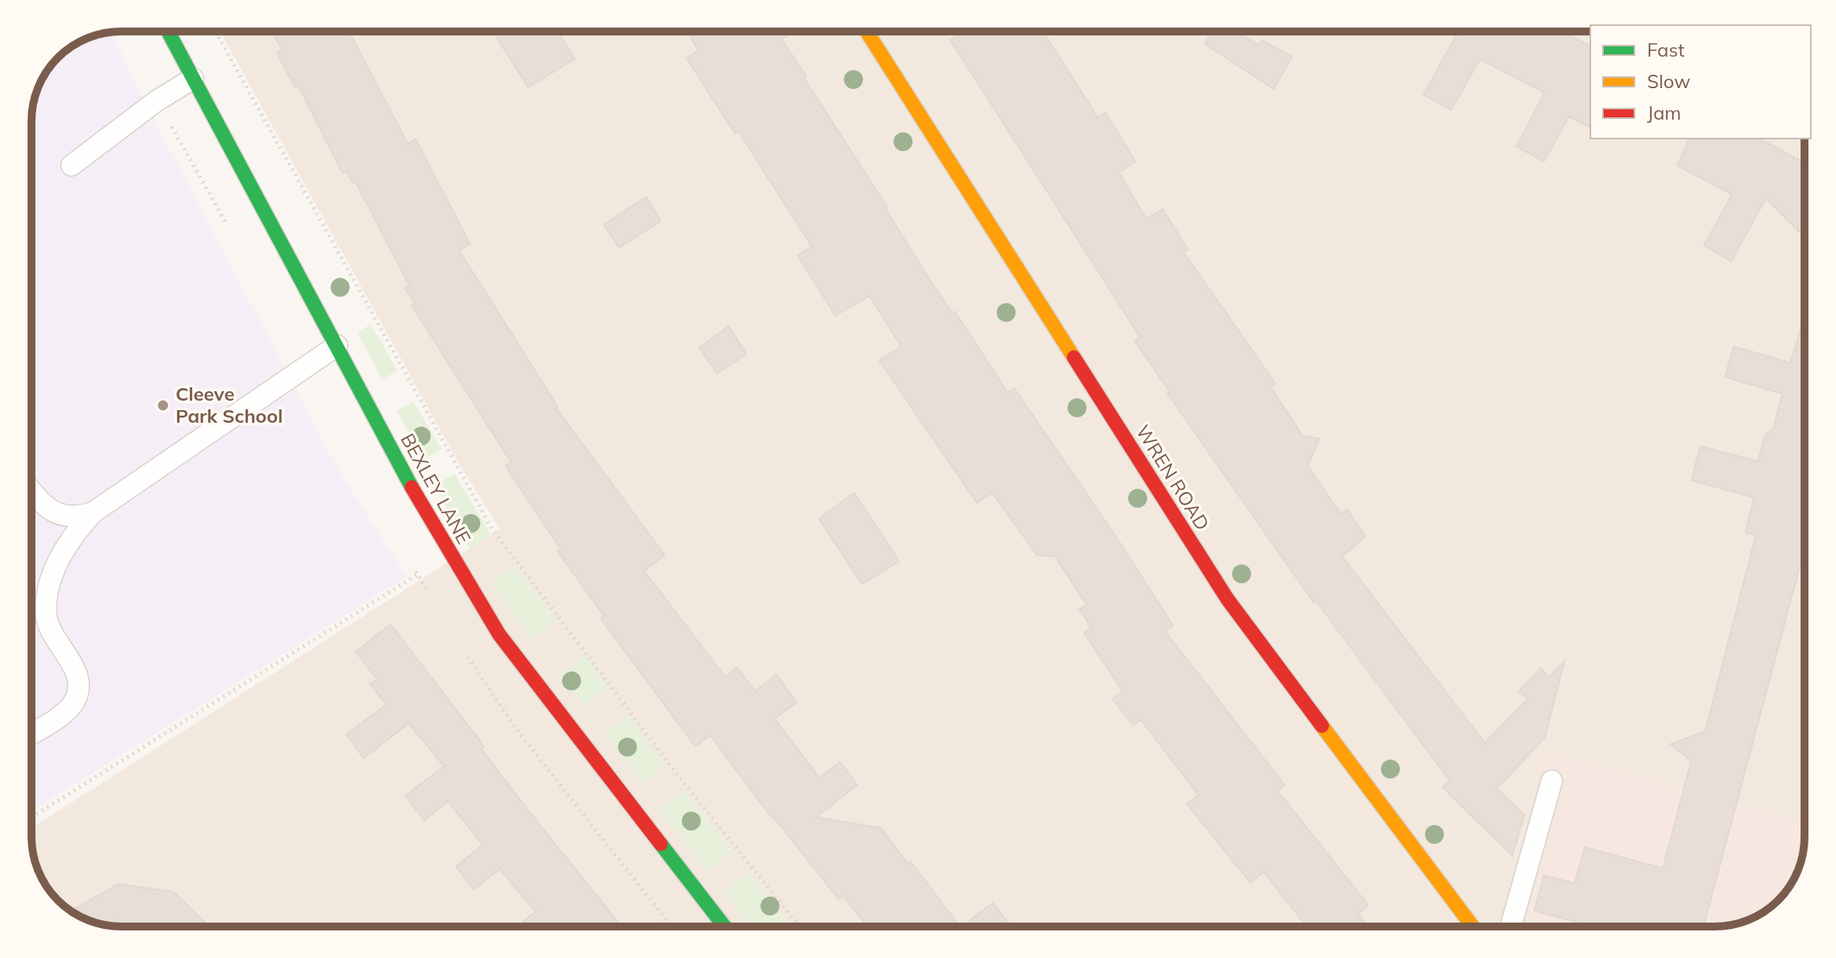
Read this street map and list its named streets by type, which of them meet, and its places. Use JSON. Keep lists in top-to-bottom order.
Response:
{
  "streets": {
    "street": ["WREN ROAD", "BEXLEY LANE"]
  },
  "places": ["Cleeve Park School"],
  "legend": ["Fast", "Slow", "Jam"]
}
